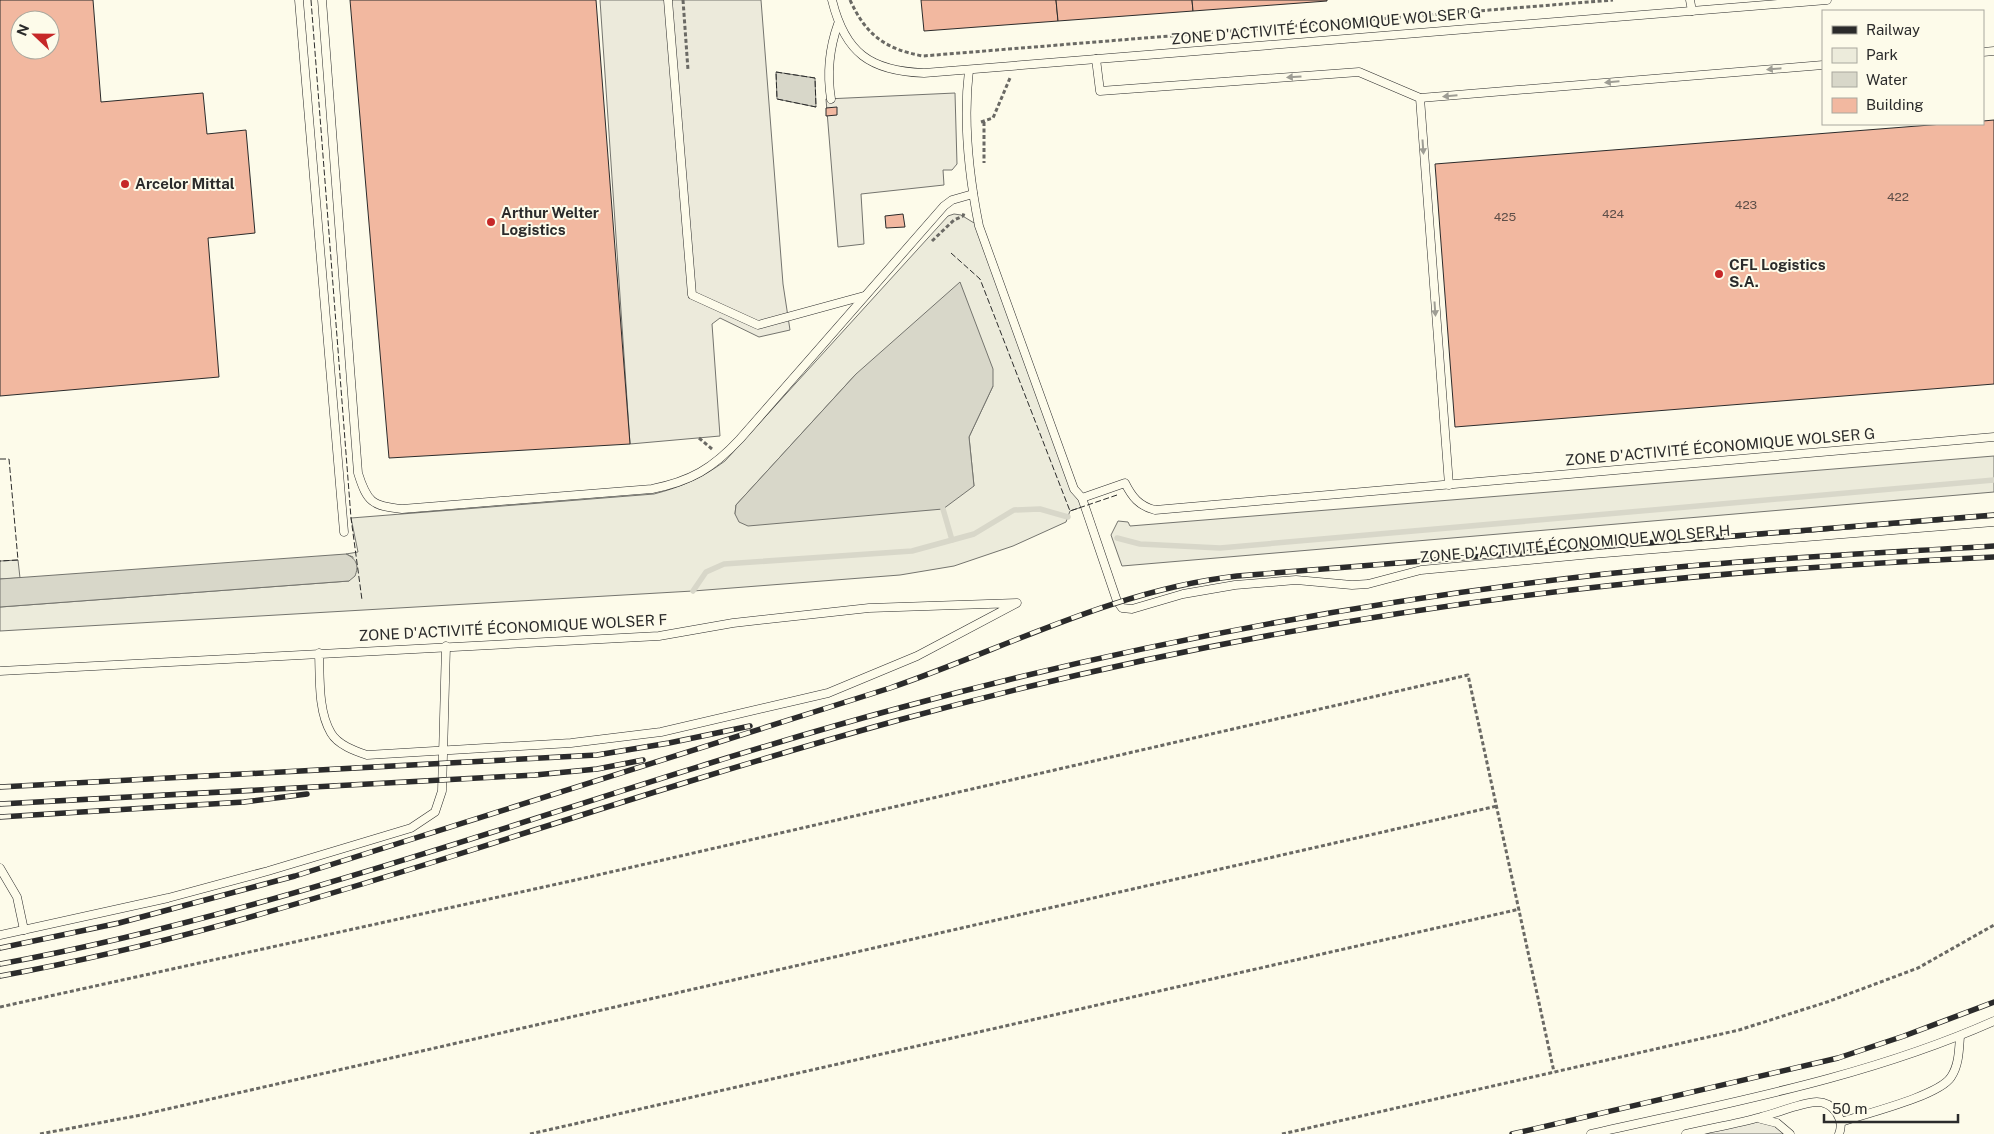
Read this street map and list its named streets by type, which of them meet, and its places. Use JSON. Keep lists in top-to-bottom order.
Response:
{
  "streets": {
    "lane": ["ZONE D'ACTIVITÉ ÉCONOMIQUE WOLSER G", "ZONE D'ACTIVITÉ ÉCONOMIQUE WOLSER H", "ZONE D'ACTIVITÉ ÉCONOMIQUE WOLSER F"]
  },
  "crossings": [
    ["ZONE D'ACTIVITÉ ÉCONOMIQUE WOLSER G", "ZONE D'ACTIVITÉ ÉCONOMIQUE WOLSER H"]
  ],
  "places": ["Arcelor Mittal", "Arthur Welter Logistics", "CFL Logistics S.A."],
  "house_numbers": [
    "422",
    "423",
    "424",
    "425"
  ],
  "legend": [
    "Railway",
    "Park",
    "Water",
    "Building"
  ],
  "scale_bar": "50 m",
  "north": "left"
}
